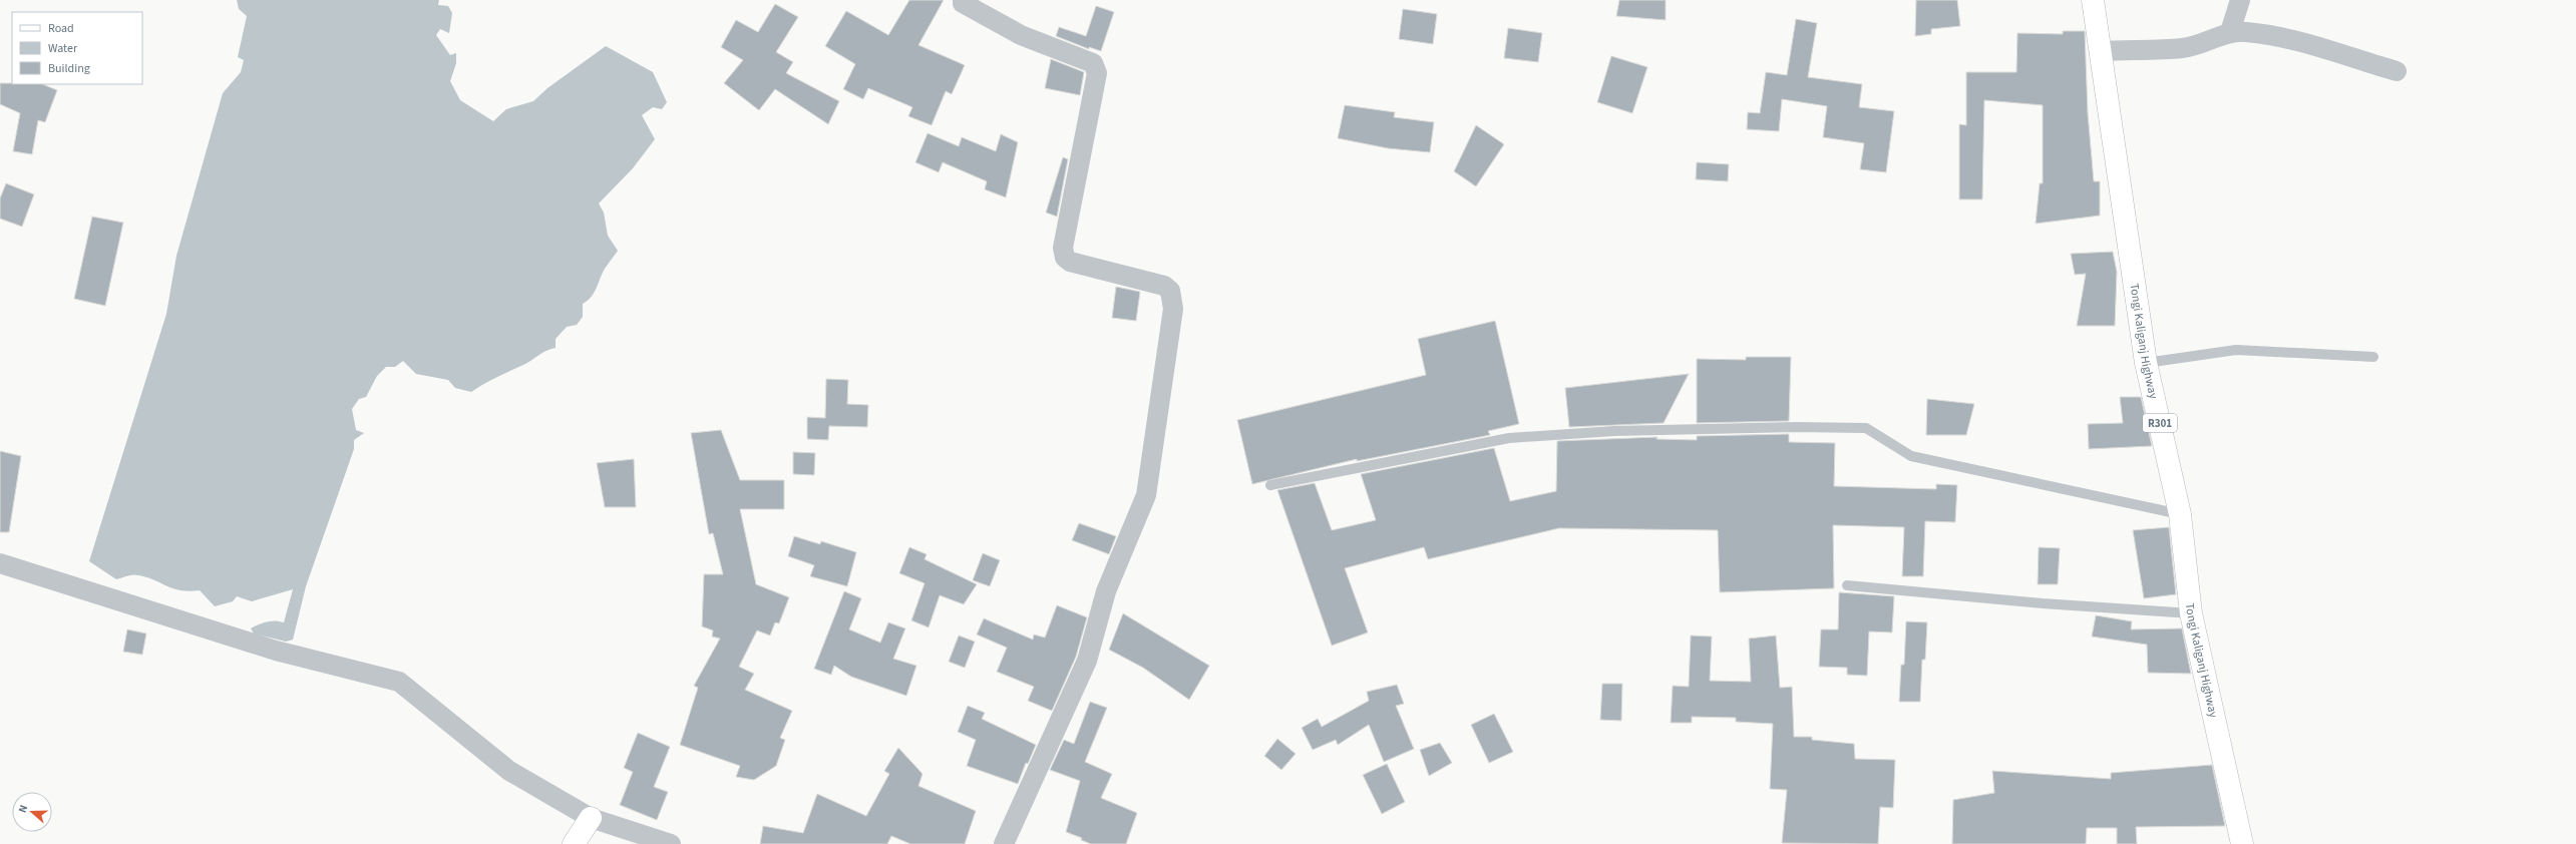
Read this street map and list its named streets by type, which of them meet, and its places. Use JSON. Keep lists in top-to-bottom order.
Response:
{
  "streets": {
    "main road": ["Tongi Kaliganj Highway", "R301"]
  },
  "legend": ["Road", "Water", "Building"],
  "north": "left"
}
